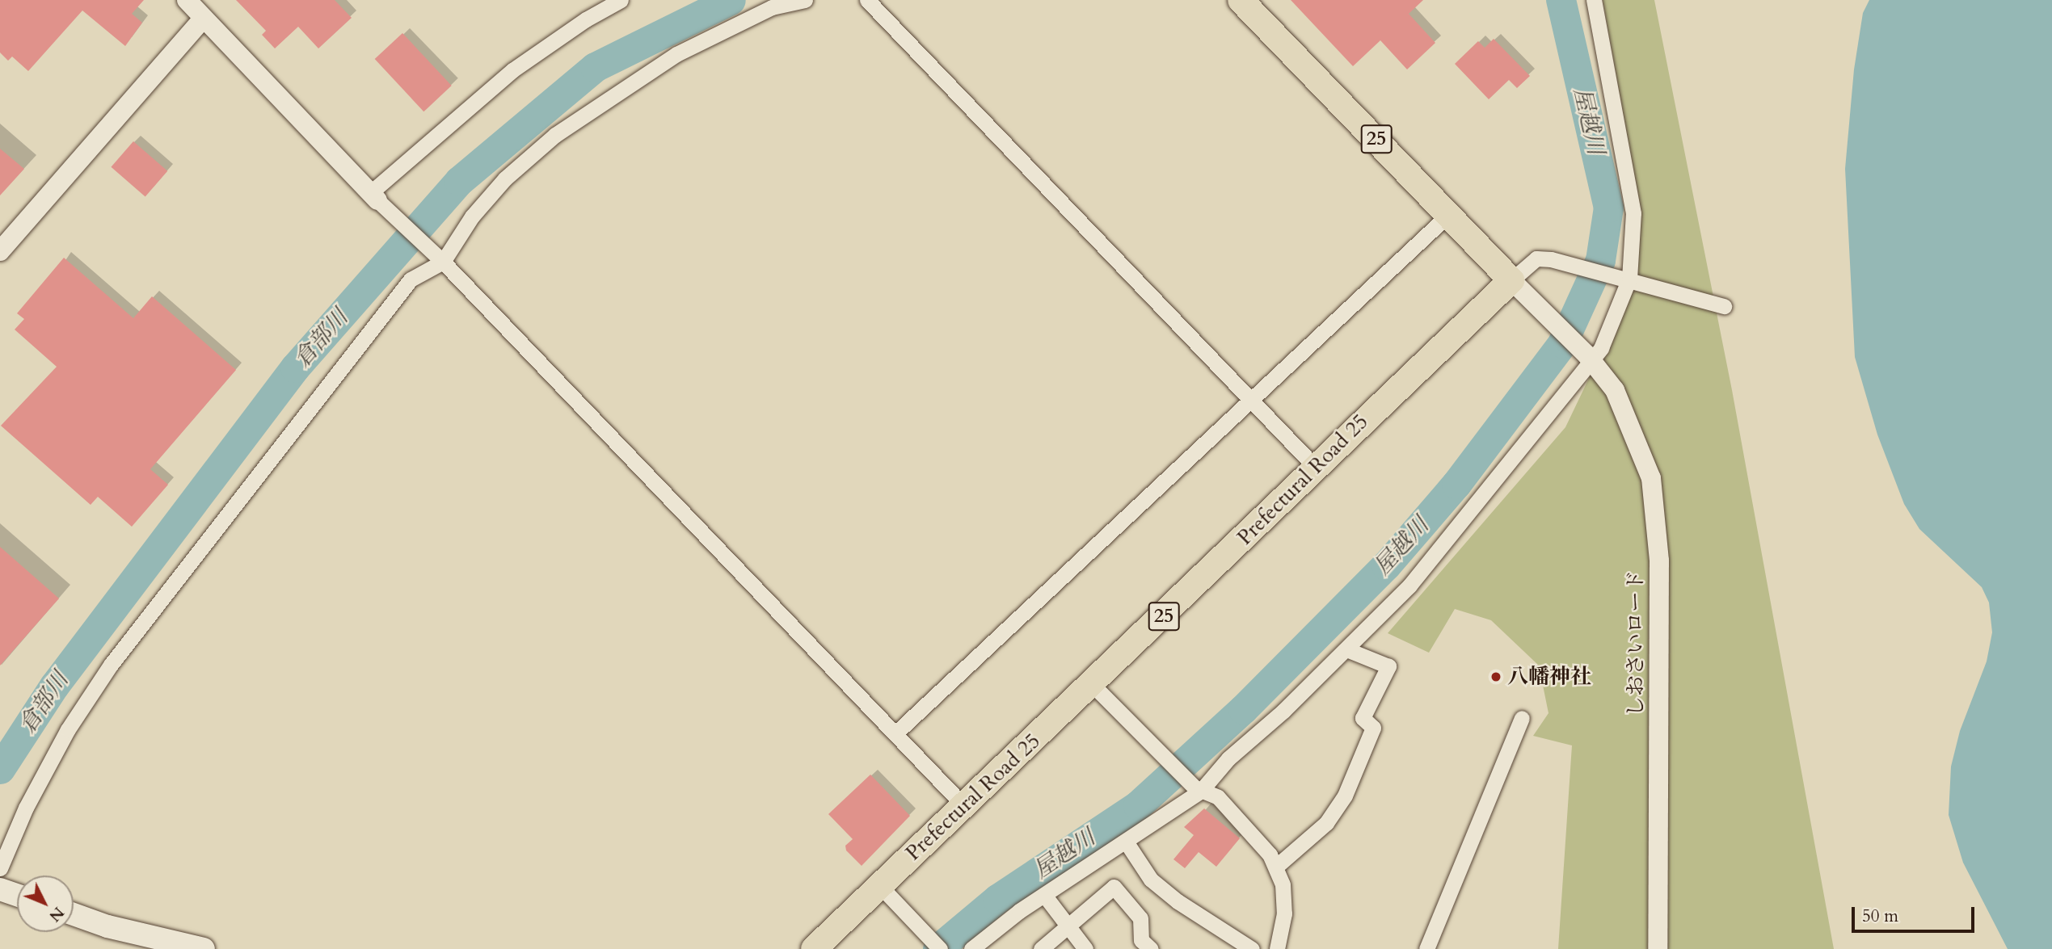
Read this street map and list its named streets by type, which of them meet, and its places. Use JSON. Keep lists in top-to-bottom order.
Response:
{
  "streets": {
    "main road": ["25", "Prefectural Road 25"],
    "street": ["しおさいロード"]
  },
  "crossings": [
    ["25", "Prefectural Road 25"],
    ["25", "しおさいロード"],
    ["Prefectural Road 25", "しおさいロード"]
  ],
  "water": ["屋越川", "倉部川"],
  "places": ["八幡神社"],
  "scale_bar": "50 m",
  "north": "bottom right"
}
